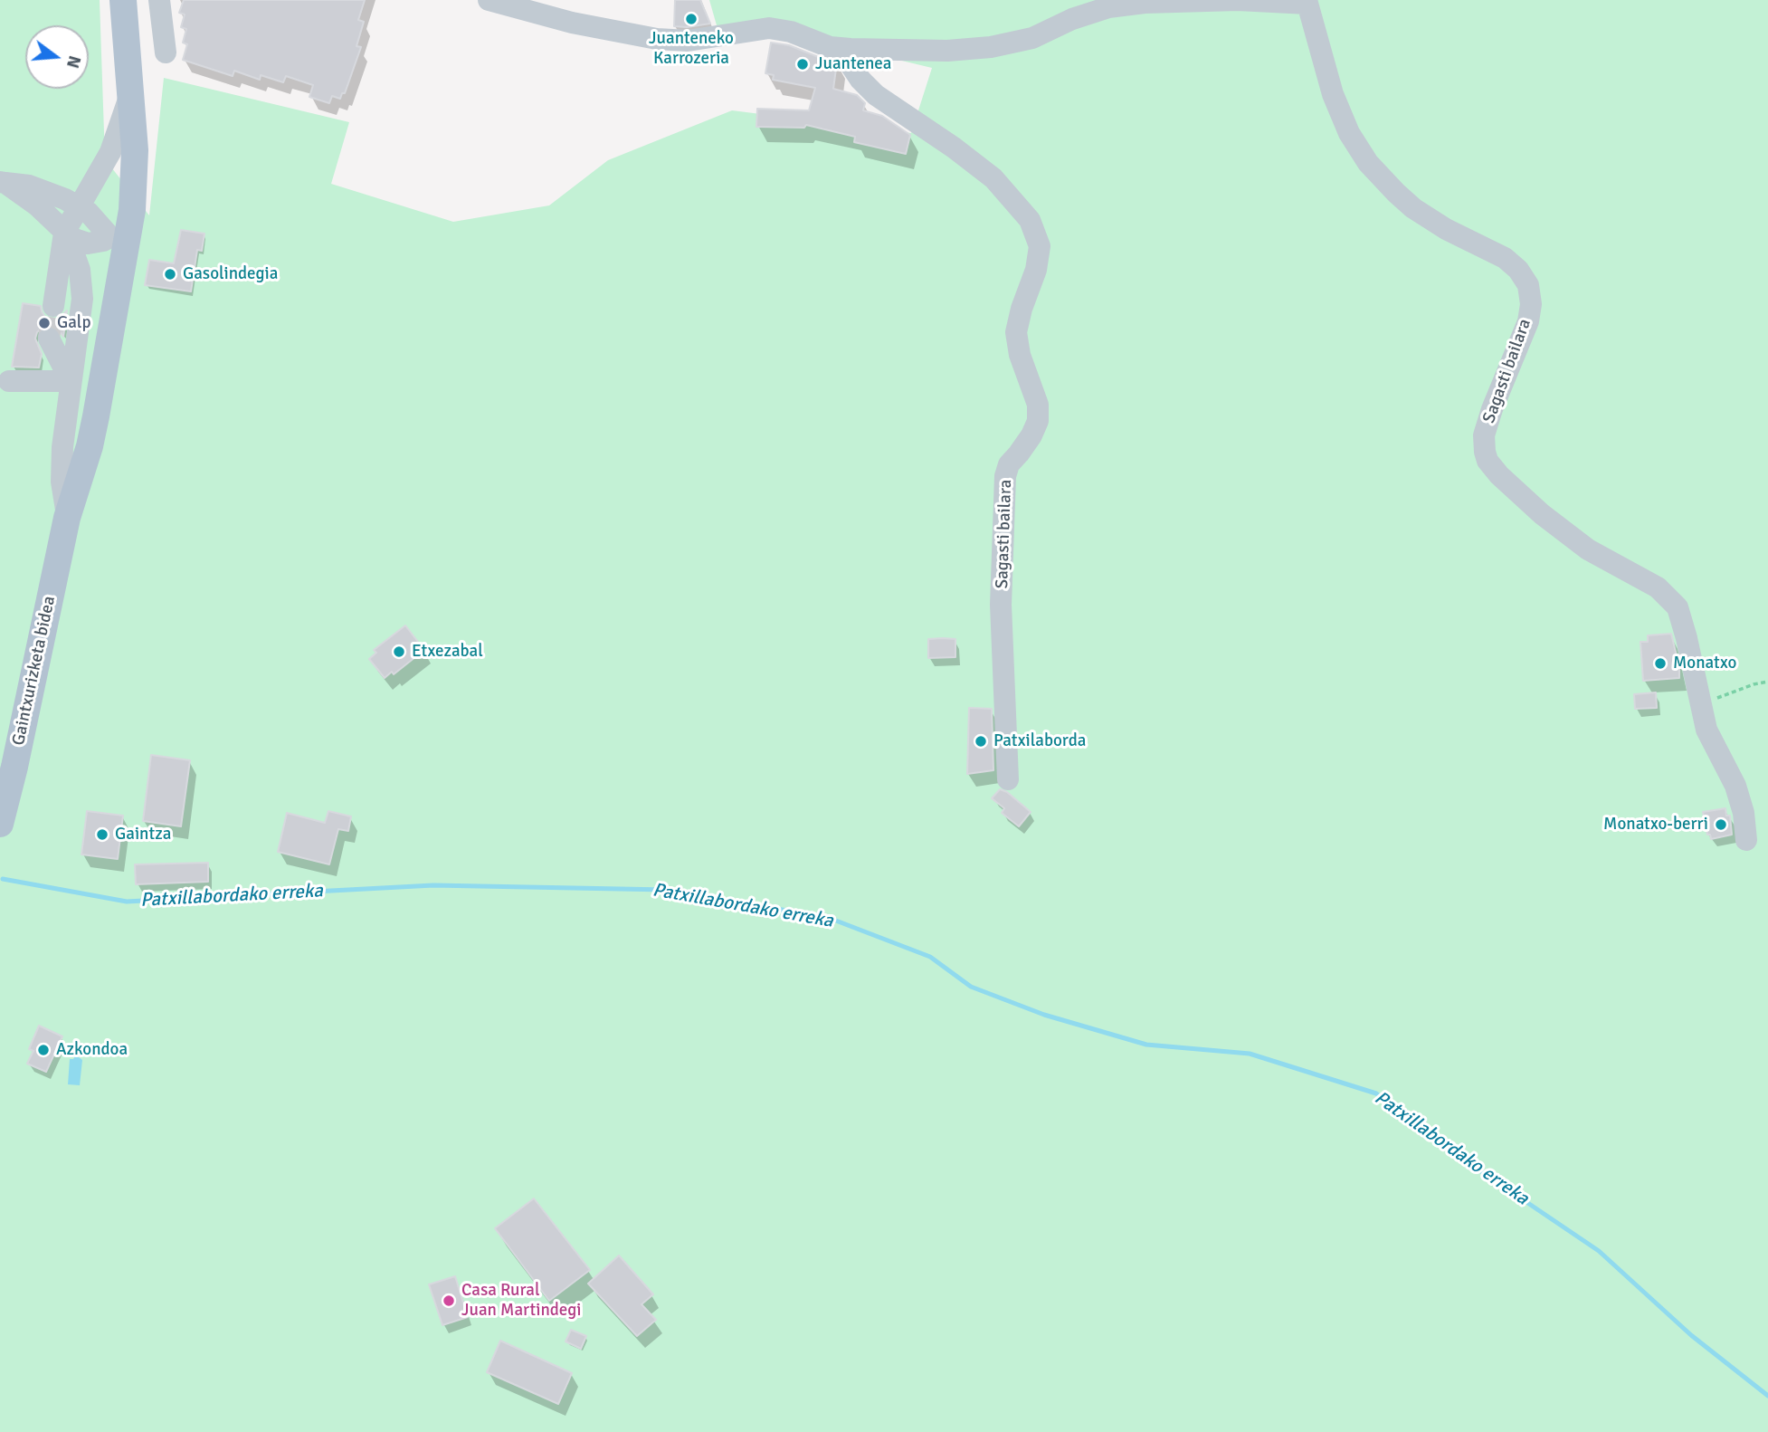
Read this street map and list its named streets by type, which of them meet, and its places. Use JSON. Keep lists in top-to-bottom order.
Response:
{
  "streets": {
    "main road": ["Gaintxurizketa bidea"],
    "street": ["Sagasti bailara"]
  },
  "water": ["Patxillabordako erreka"],
  "places": [
    "Juanteneko Karrozeria",
    "Juantenea",
    "Gasolindegia",
    "Galp",
    "Etxezabal",
    "Monatxo",
    "Patxilaborda",
    "Monatxo-berri",
    "Gaintza",
    "Azkondoa",
    "Casa Rural Juan Martindegi"
  ],
  "north": "right"
}
